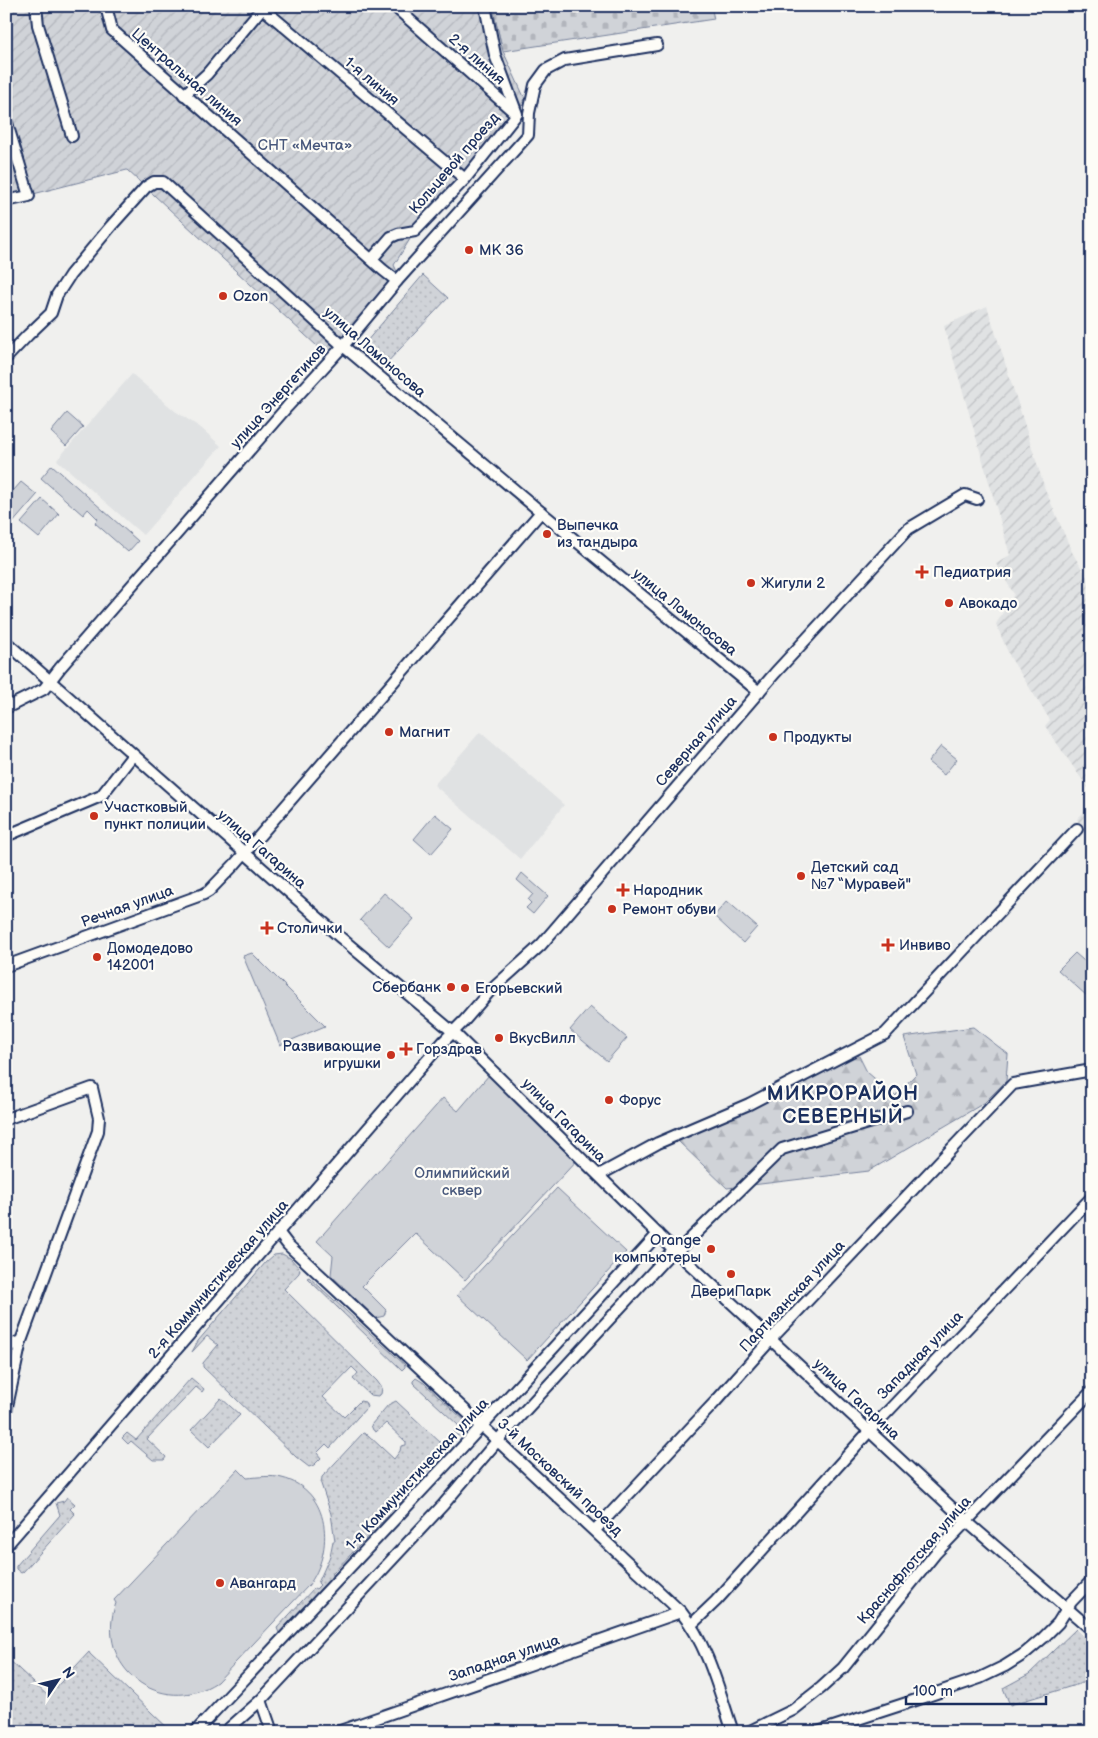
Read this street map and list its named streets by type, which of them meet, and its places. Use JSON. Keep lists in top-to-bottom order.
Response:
{
  "streets": {
    "street": [
      "2-я линия",
      "Центральная линия",
      "1-я линия",
      "Кольцевой проезд",
      "улица Ломоносова",
      "улица Энергетиков",
      "Северная улица",
      "улица Гагарина",
      "Речная улица",
      "2-я Коммунистическая улица",
      "Партизанская улица",
      "Западная улица",
      "1-я Коммунистическая улица",
      "3-й Московский проезд",
      "Краснофлотская улица"
    ]
  },
  "crossings": [
    ["2-я линия", "Кольцевой проезд"],
    ["Центральная линия", "Кольцевой проезд"],
    ["Центральная линия", "улица Энергетиков"],
    ["1-я линия", "Кольцевой проезд"],
    ["улица Ломоносова", "улица Энергетиков"],
    ["улица Ломоносова", "Северная улица"],
    ["улица Ломоносова", "Речная улица"],
    ["улица Энергетиков", "улица Гагарина"],
    ["Северная улица", "улица Гагарина"],
    ["Северная улица", "2-я Коммунистическая улица"],
    ["улица Гагарина", "Речная улица"],
    ["улица Гагарина", "2-я Коммунистическая улица"],
    ["улица Гагарина", "Партизанская улица"],
    ["улица Гагарина", "Западная улица"],
    ["улица Гагарина", "1-я Коммунистическая улица"],
    ["улица Гагарина", "Краснофлотская улица"],
    ["2-я Коммунистическая улица", "3-й Московский проезд"],
    ["Партизанская улица", "3-й Московский проезд"],
    ["Западная улица", "3-й Московский проезд"],
    ["1-я Коммунистическая улица", "3-й Московский проезд"]
  ],
  "districts": ["МИКРОРАЙОН СЕВЕРНЫЙ"],
  "parks": ["СНТ «Мечта»", "Олимпийский сквер"],
  "places": {
    "other": [
      "МК 36",
      "Ozon",
      "Выпечка из тандыра",
      "Жигули 2",
      "Авокадо",
      "Магнит",
      "Продукты",
      "Участковый пункт полиции",
      "Детский сад №7 “Муравей\"",
      "Ремонт обуви",
      "Домодедово 142001",
      "Сбербанк",
      "Егорьевский",
      "ВкусВилл",
      "Развивающие игрушки",
      "Форус",
      "Orange компьютеры",
      "ДвериПарк",
      "Авангард"
    ],
    "health": [
      "Педиатрия",
      "Народник",
      "Столички",
      "Инвиво",
      "Горздрав"
    ]
  },
  "scale_bar": "100 m",
  "north": "top right"
}
